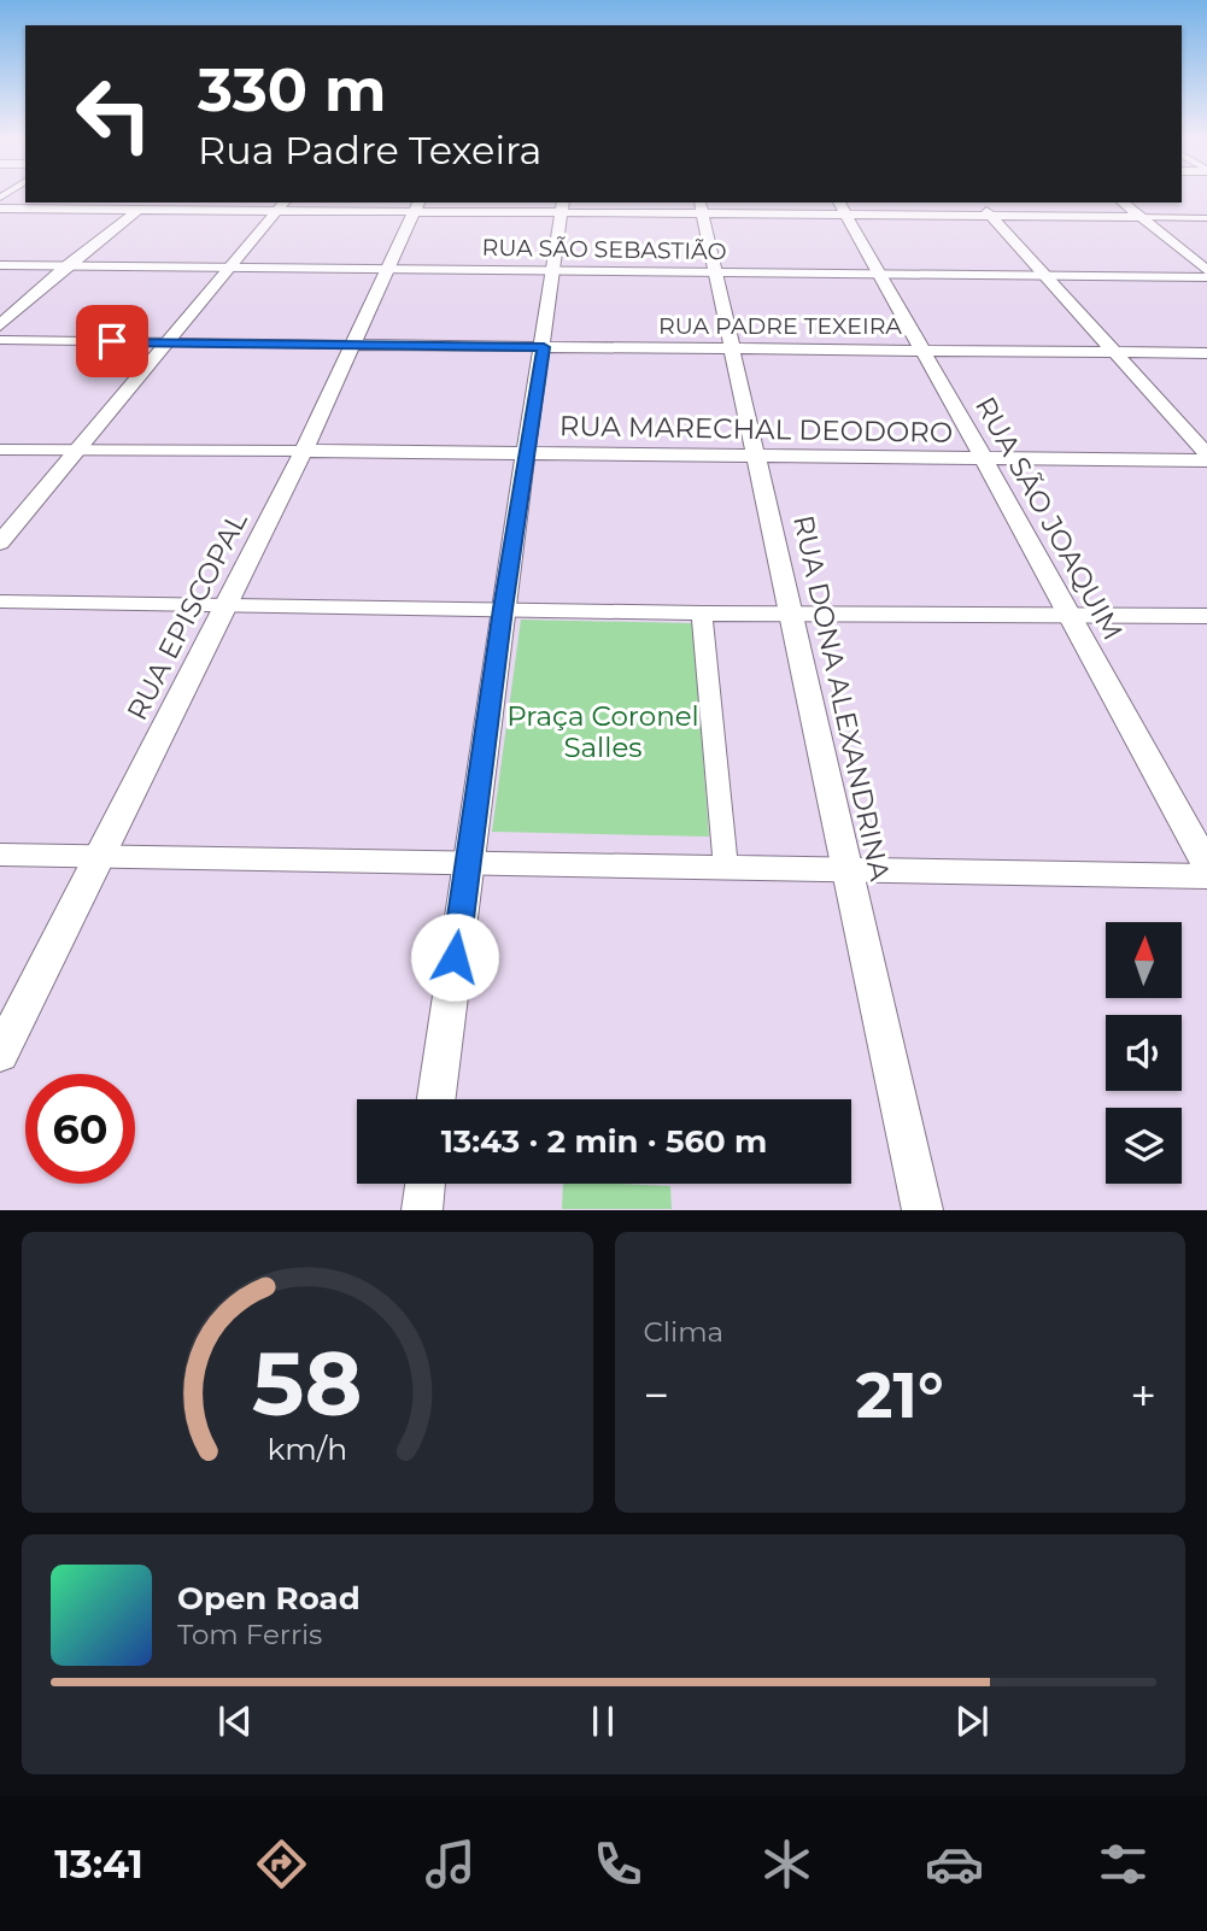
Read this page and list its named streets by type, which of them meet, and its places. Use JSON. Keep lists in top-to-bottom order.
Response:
{
  "streets": {
    "main road": [
      "RUA PADRE TEXEIRA",
      "RUA MARECHAL DEODORO",
      "RUA SÃO JOAQUIM",
      "RUA EPISCOPAL",
      "RUA DONA ALEXANDRINA"
    ],
    "street": ["RUA SÃO SEBASTIÃO"]
  },
  "crossings": [
    ["RUA SÃO SEBASTIÃO", "RUA SÃO JOAQUIM"],
    ["RUA SÃO SEBASTIÃO", "RUA EPISCOPAL"],
    ["RUA SÃO SEBASTIÃO", "RUA DONA ALEXANDRINA"],
    ["RUA PADRE TEXEIRA", "RUA SÃO JOAQUIM"],
    ["RUA PADRE TEXEIRA", "RUA EPISCOPAL"],
    ["RUA PADRE TEXEIRA", "RUA DONA ALEXANDRINA"],
    ["RUA MARECHAL DEODORO", "RUA SÃO JOAQUIM"],
    ["RUA MARECHAL DEODORO", "RUA EPISCOPAL"],
    ["RUA MARECHAL DEODORO", "RUA DONA ALEXANDRINA"]
  ],
  "parks": ["Praça Coronel Salles"],
  "north": "top",
  "page": {
    "turn": ["330 m", "Rua Padre Texeira"],
    "limit": "60",
    "trip": "13:43 · 2 min · 560 m",
    "tile": "Clima",
    "heat": ["−", "21°", "+"],
    "song": ["Open Road", "Tom Ferris"],
    "tabs": "13:41",
    "gauge": ["58", "km/h"]
  }
}
